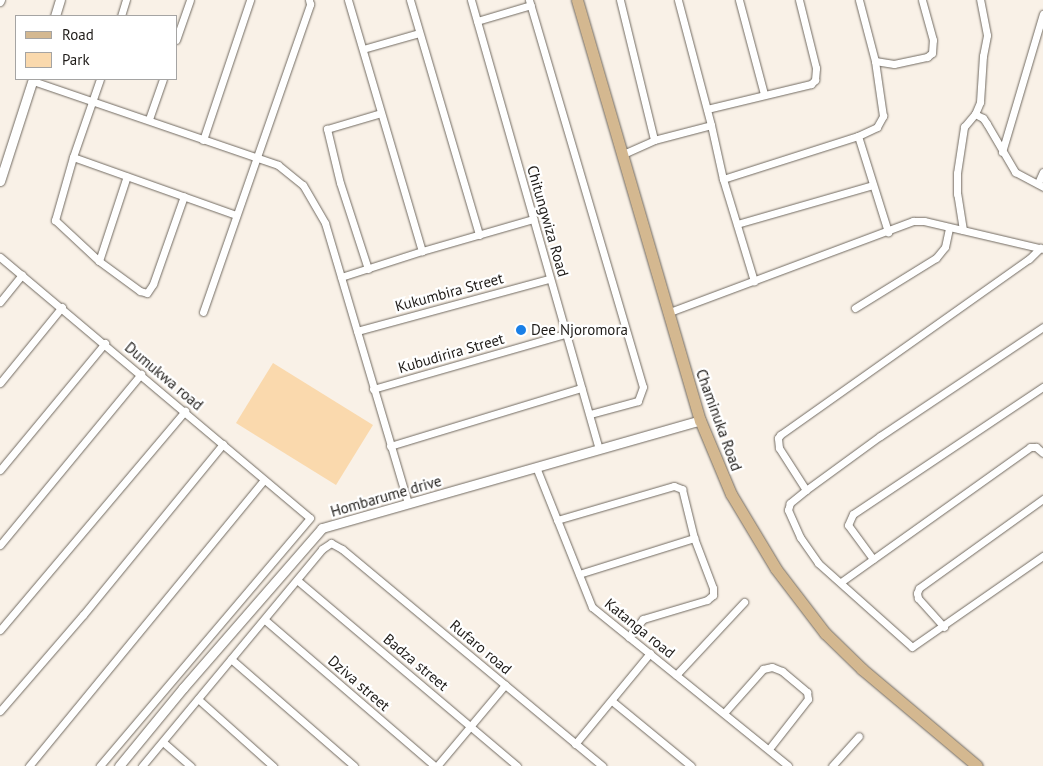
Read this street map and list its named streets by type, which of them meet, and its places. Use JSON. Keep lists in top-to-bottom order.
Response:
{
  "streets": {
    "main road": ["Chaminuka Road"],
    "street": [
      "Chitungwiza Road",
      "Kukumbira Street",
      "Kubudirira Street",
      "Dumukwa road",
      "Hombarume drive",
      "Katanga road",
      "Rufaro road",
      "Badza street",
      "Dziva street"
    ]
  },
  "crossings": [
    ["Chitungwiza Road", "Kukumbira Street"],
    ["Chitungwiza Road", "Kubudirira Street"],
    ["Chitungwiza Road", "Hombarume drive"],
    ["Chaminuka Road", "Hombarume drive"],
    ["Hombarume drive", "Katanga road"],
    ["Rufaro road", "Badza street"]
  ],
  "places": ["Dee Njoromora"],
  "legend": ["Road", "Park"]
}
